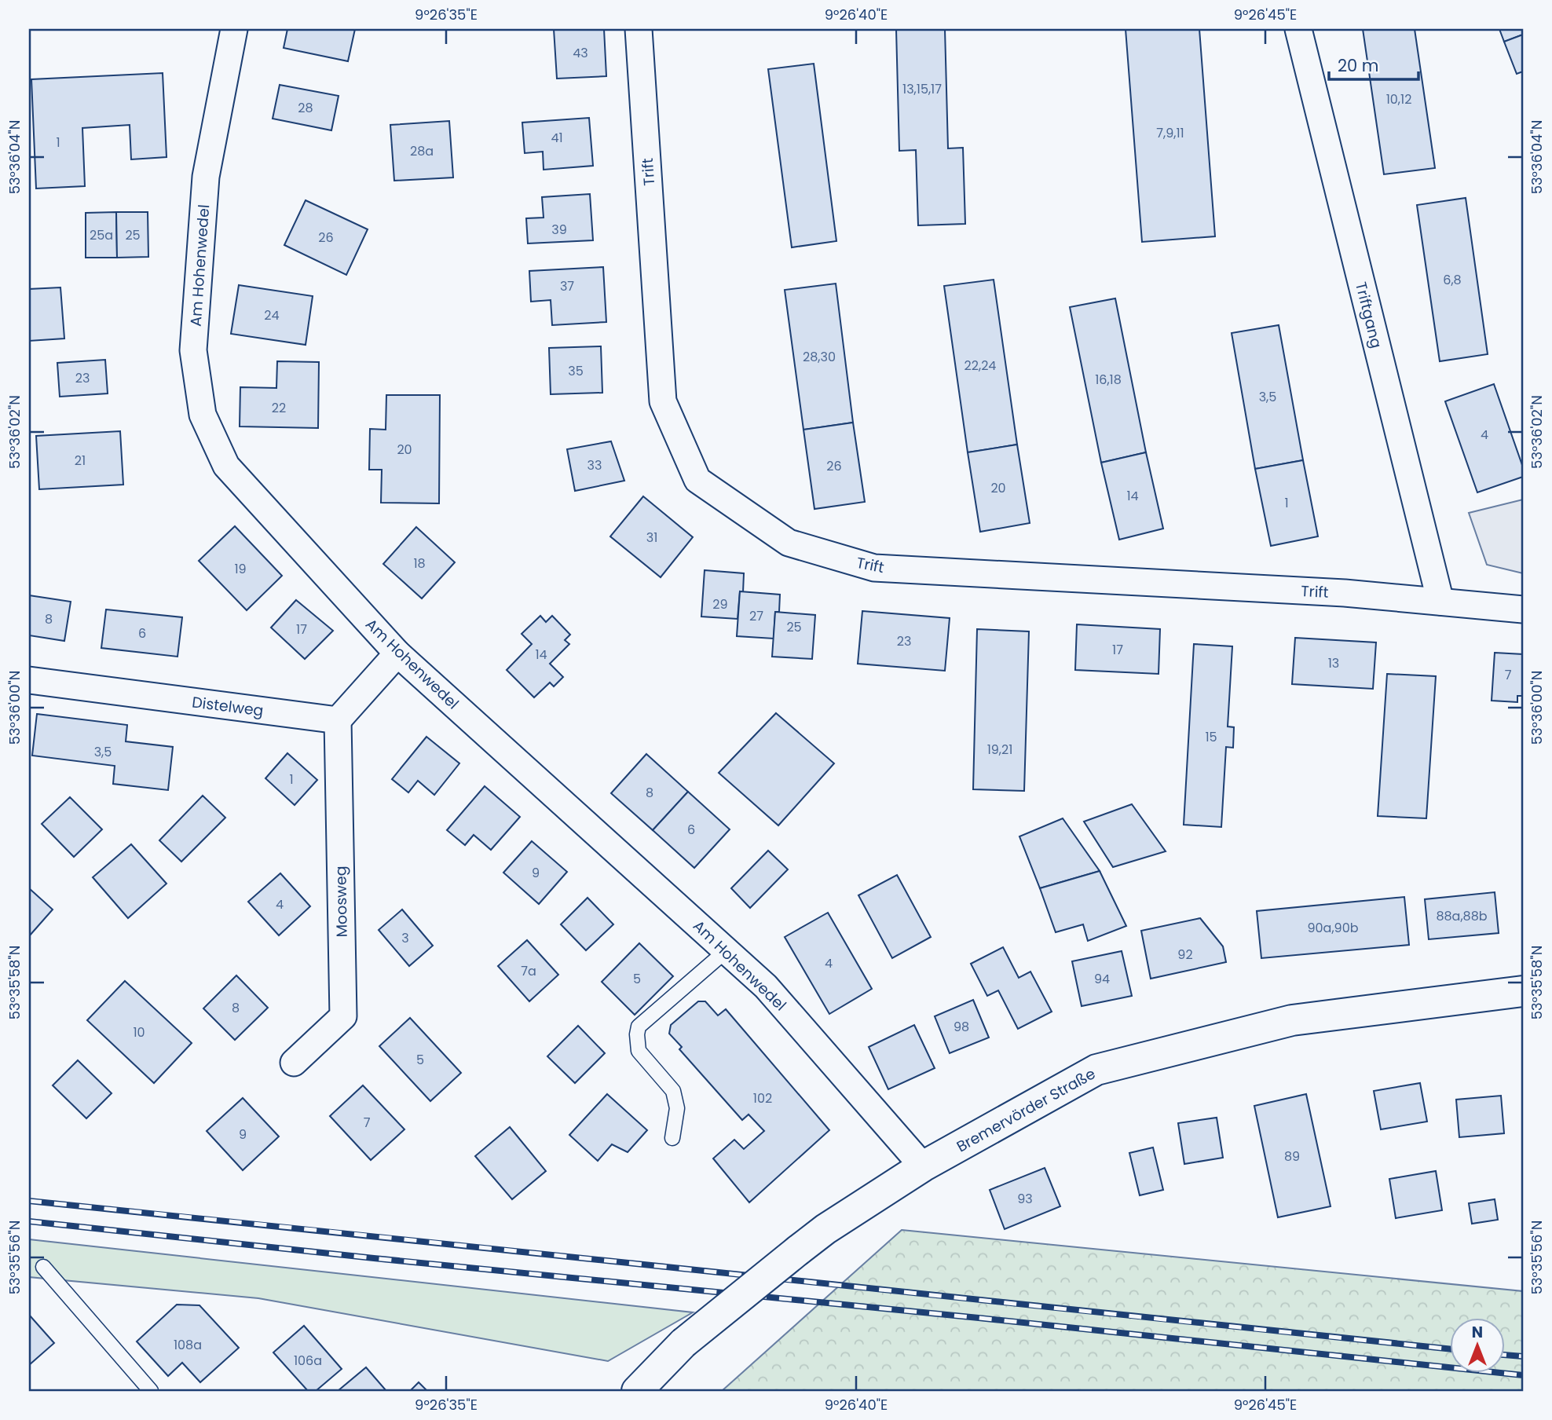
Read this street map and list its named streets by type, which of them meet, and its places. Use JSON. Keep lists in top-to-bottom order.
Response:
{
  "streets": {
    "main road": ["Bremervörder Straße"],
    "street": [
      "Trift",
      "Am Hohenwedel",
      "Triftgang",
      "Distelweg",
      "Moosweg"
    ]
  },
  "crossings": [
    ["Trift", "Triftgang"],
    ["Am Hohenwedel", "Bremervörder Straße"],
    ["Distelweg", "Moosweg"]
  ],
  "house_numbers": [
    "43",
    "13,15,17",
    "10,12",
    "28",
    "7,9,11",
    "41",
    "1",
    "28a",
    "39",
    "25a",
    "25",
    "26",
    "6,8",
    "37",
    "24",
    "28,30",
    "22,24",
    "35",
    "23",
    "16,18",
    "3,5",
    "22",
    "4",
    "20",
    "21",
    "33",
    "26",
    "20",
    "14",
    "1",
    "31",
    "18",
    "19",
    "29",
    "27",
    "8",
    "25",
    "17",
    "6",
    "23",
    "17",
    "14",
    "13",
    "7",
    "15",
    "19,21",
    "3,5",
    "1",
    "8",
    "6",
    "9",
    "4",
    "88a,88b",
    "90a,90b",
    "3",
    "92",
    "4",
    "7a",
    "5",
    "94",
    "8",
    "98",
    "10",
    "5",
    "102",
    "7",
    "9",
    "89",
    "93",
    "108a",
    "106a"
  ],
  "scale_bar": "20 m",
  "north": "top",
  "coordinates": [
    "9°26'35\"E",
    "9°26'40\"E",
    "9°26'45\"E",
    "53°36'04\"N",
    "53°36'02\"N",
    "53°36'00\"N",
    "53°35'58\"N",
    "53°35'56\"N"
  ]
}
